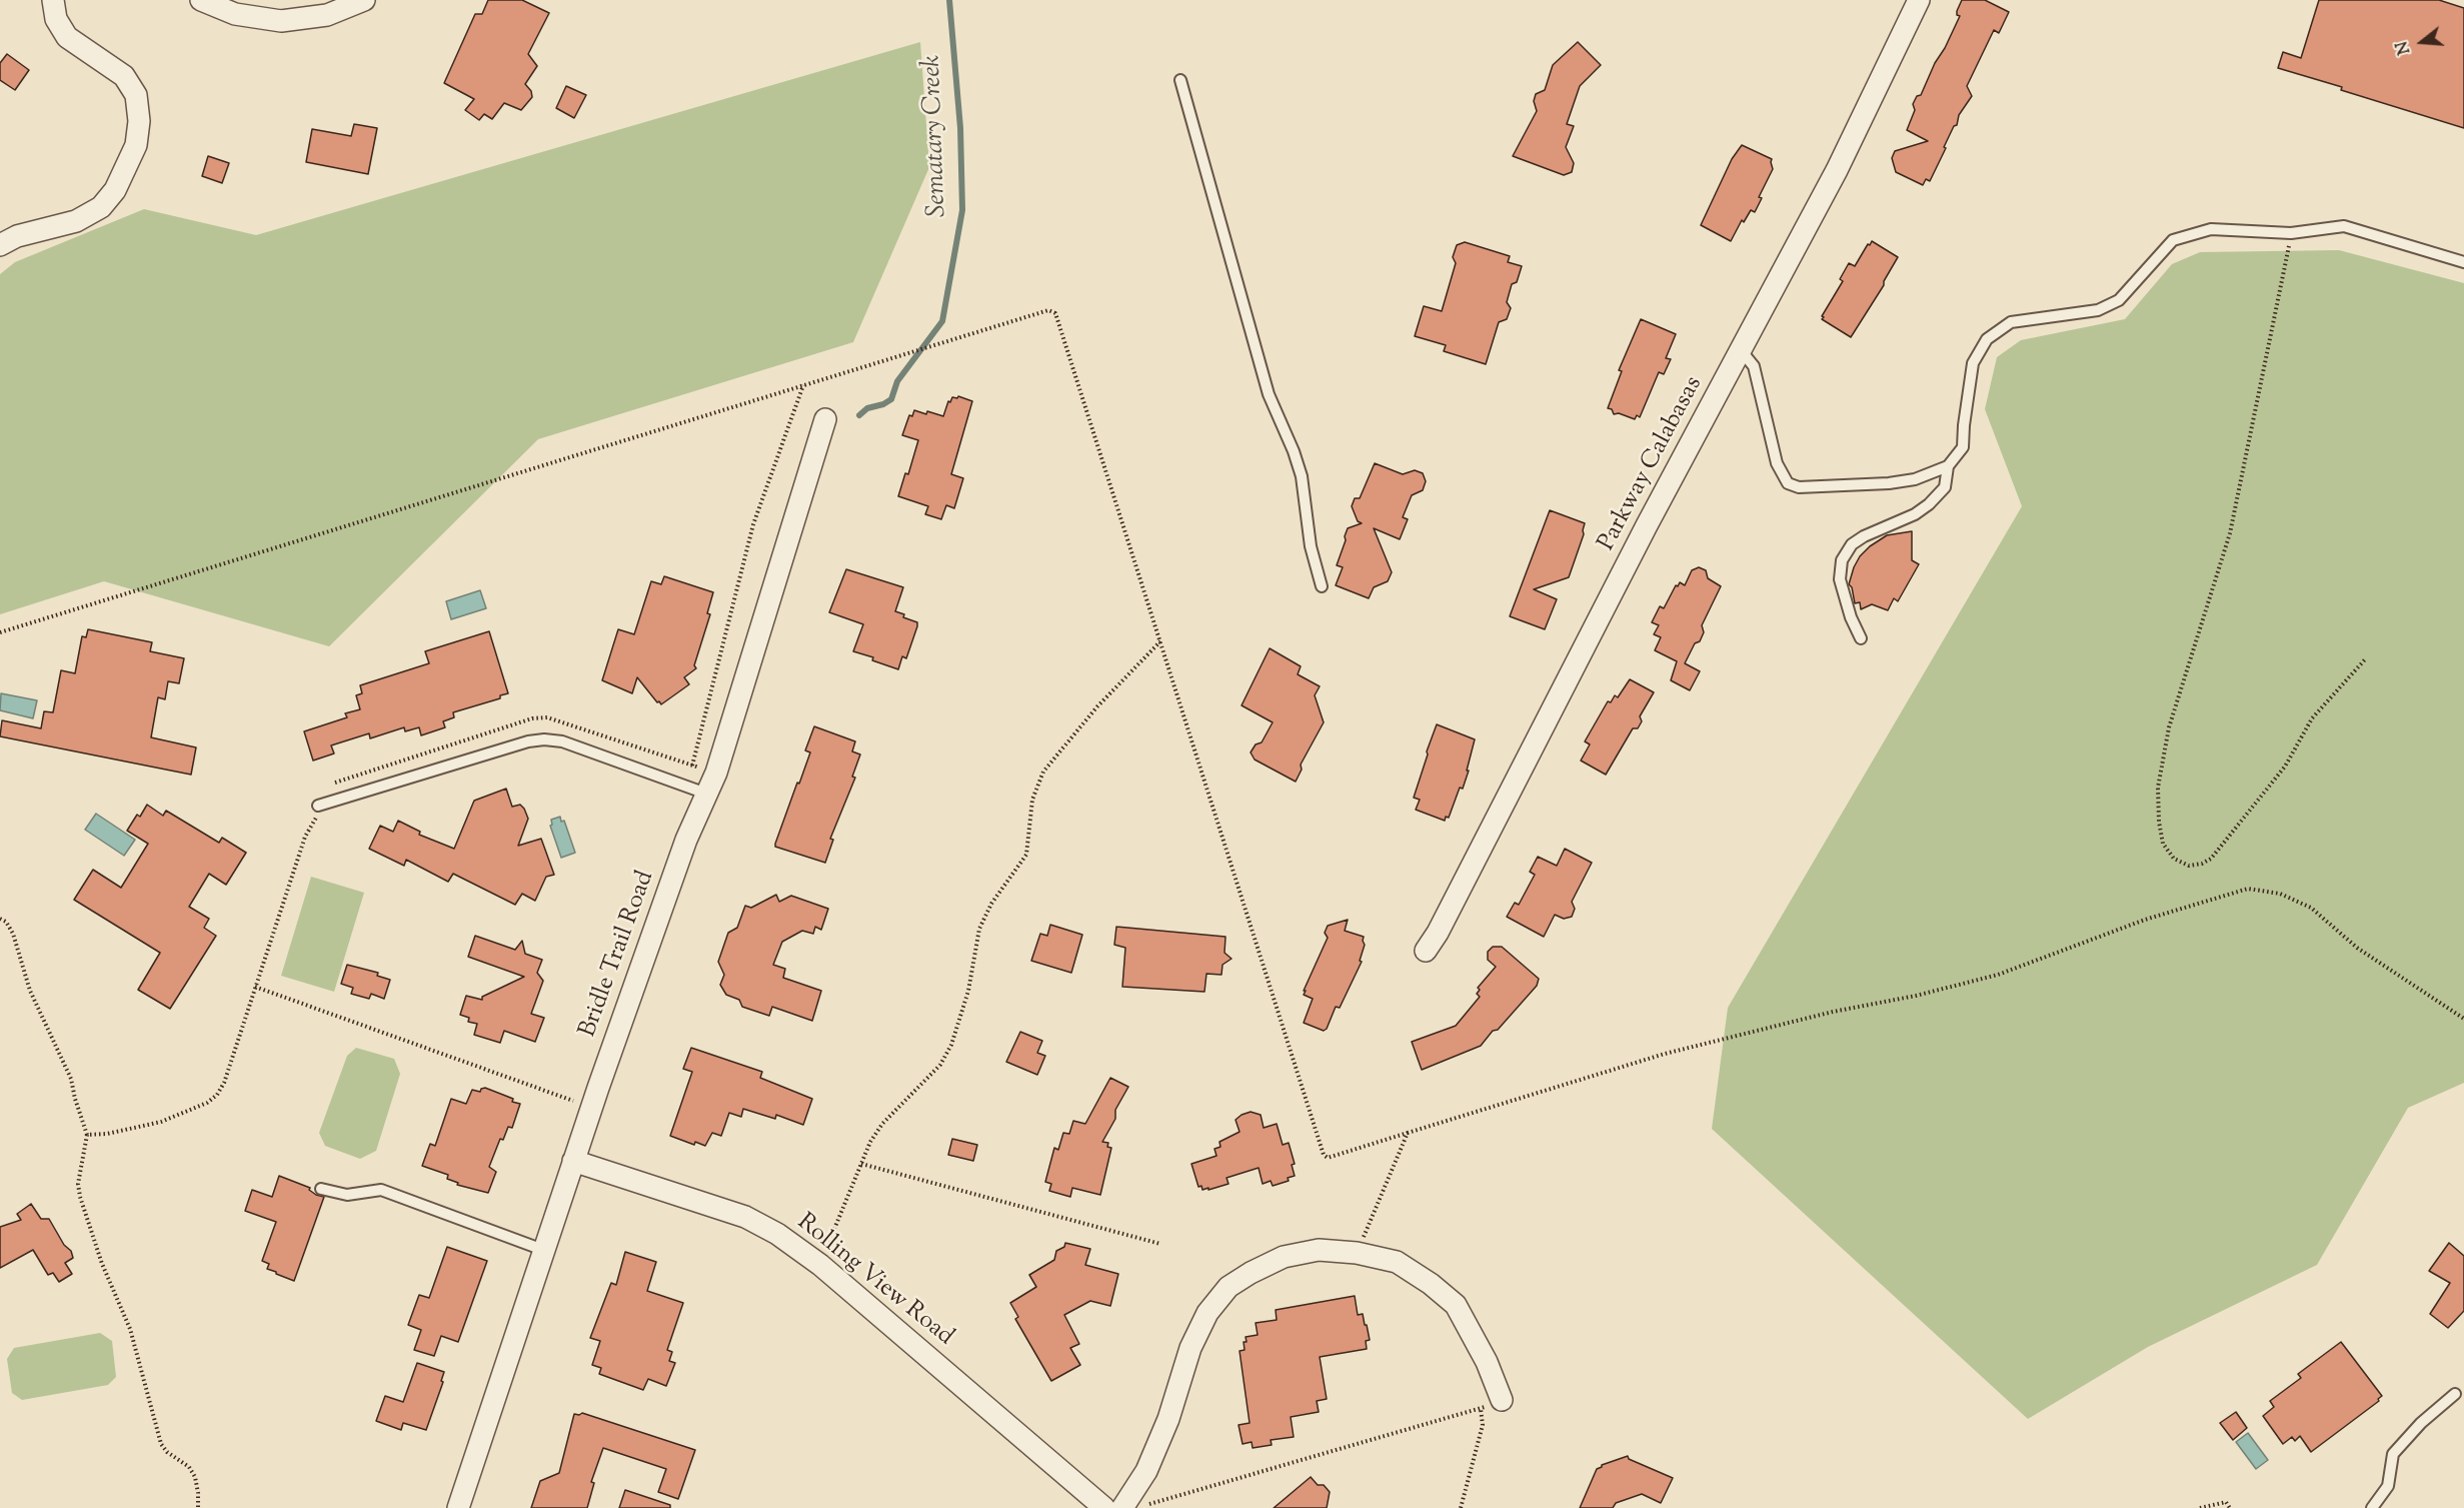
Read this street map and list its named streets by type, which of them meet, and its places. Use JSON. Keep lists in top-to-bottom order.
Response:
{
  "streets": {
    "street": ["Parkway Calabasas", "Bridle Trail Road", "Rolling View Road"]
  },
  "crossings": [
    ["Bridle Trail Road", "Rolling View Road"]
  ],
  "water": ["Sematary Creek"],
  "north": "left"
}
